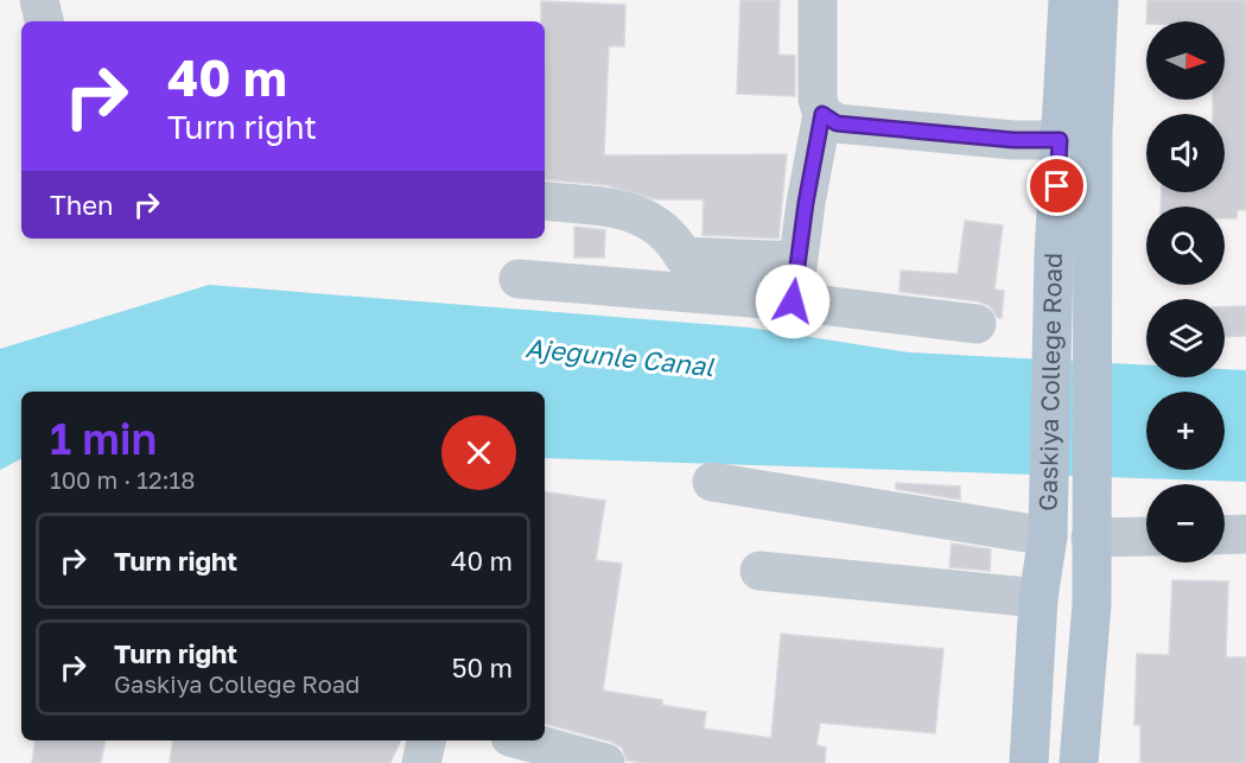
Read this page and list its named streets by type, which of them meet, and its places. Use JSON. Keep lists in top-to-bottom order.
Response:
{
  "streets": {
    "main road": ["Gaskiya College Road"]
  },
  "water": ["Ajegunle Canal"],
  "north": "right",
  "page": {
    "map_buttons": ["+", "−"],
    "turn": ["40 m", "Turn right"],
    "then": "Then",
    "heading": ["1 min", "100 m · 12:18"],
    "list": [
      {
        "name": "Turn right",
        "value": "40 m"
      },
      {
        "name": "Turn right",
        "note": "Gaskiya College Road",
        "value": "50 m"
      }
    ]
  }
}
